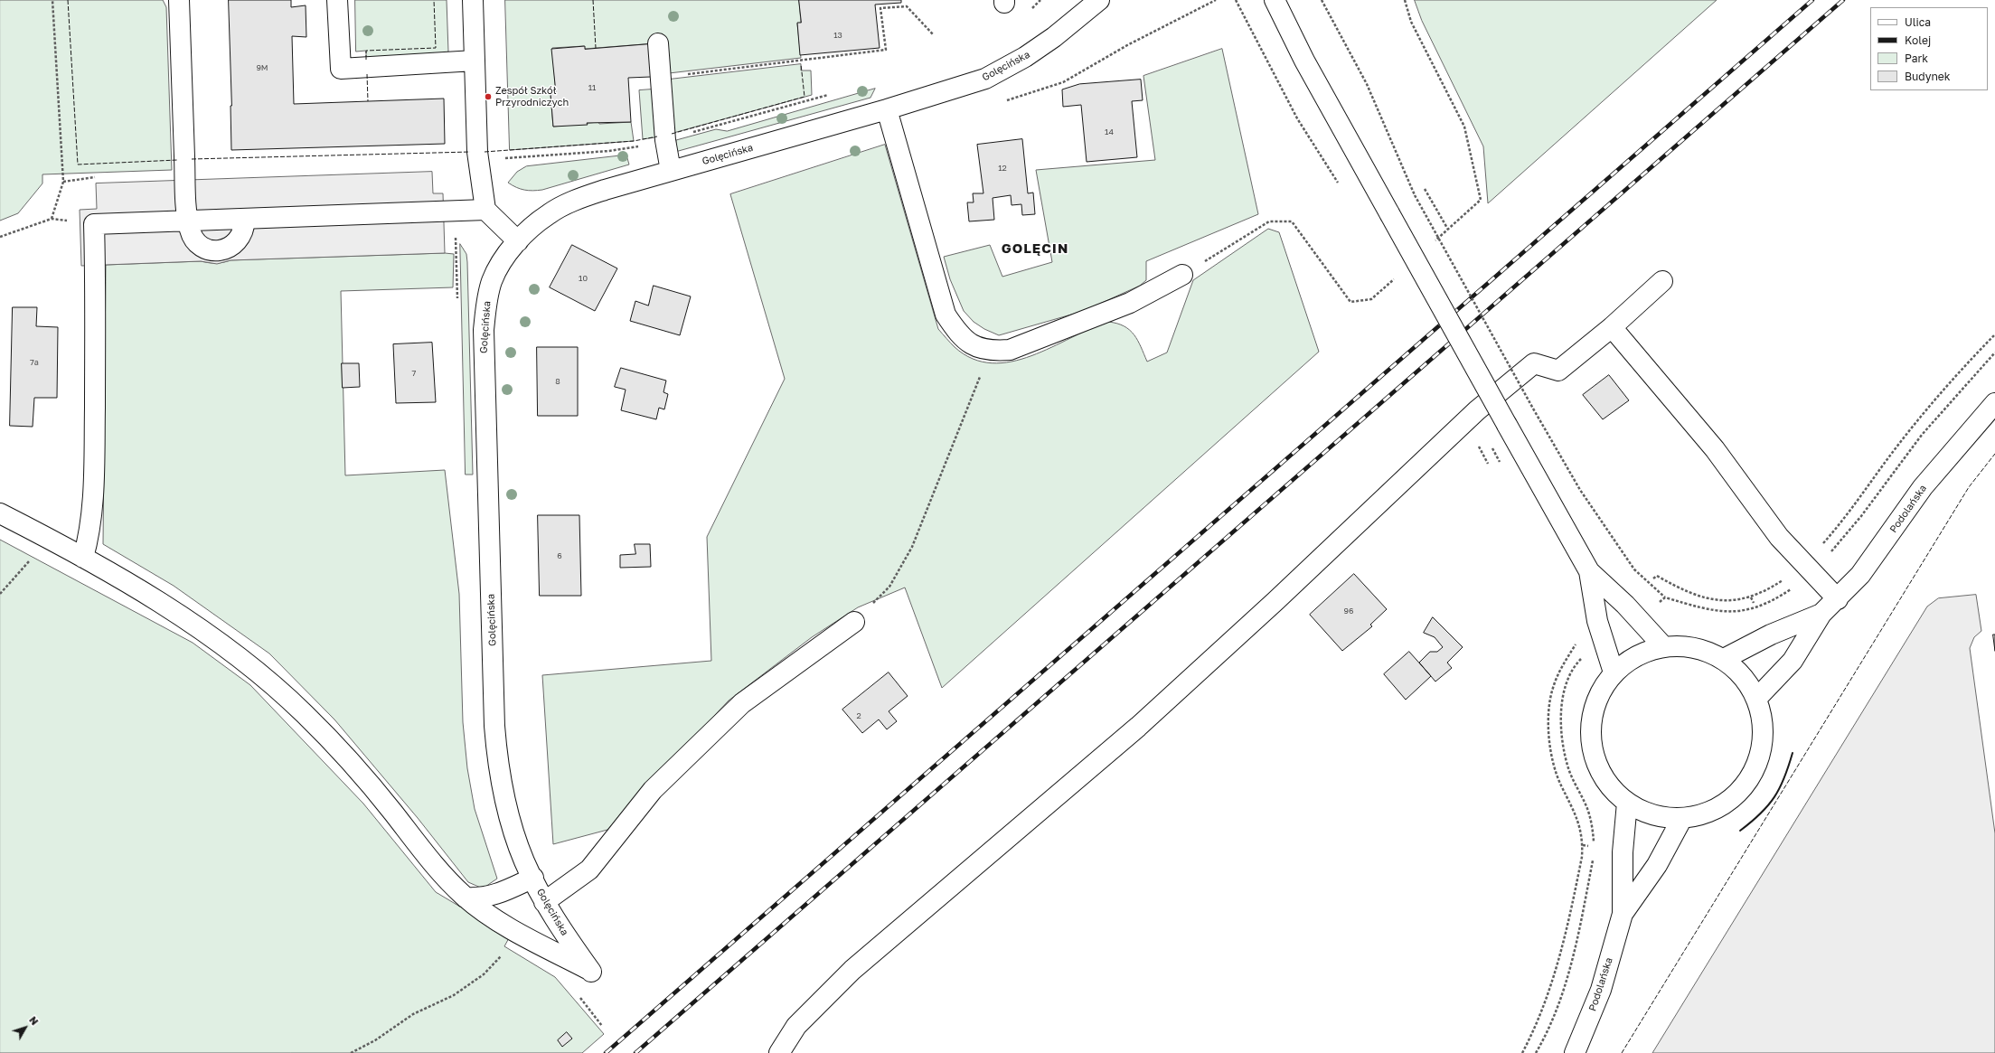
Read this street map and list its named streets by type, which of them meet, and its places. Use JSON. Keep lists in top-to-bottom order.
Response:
{
  "streets": {
    "street": ["Golęcińska", "Podolańska"]
  },
  "districts": ["GOLĘCIN"],
  "places": ["Zespół Szkół Przyrodniczych"],
  "house_numbers": [
    "13",
    "9M",
    "11",
    "14",
    "12",
    "10",
    "7a",
    "7",
    "8",
    "6",
    "96",
    "2"
  ],
  "legend": [
    "Ulica",
    "Kolej",
    "Park",
    "Budynek"
  ],
  "north": "top right"
}
